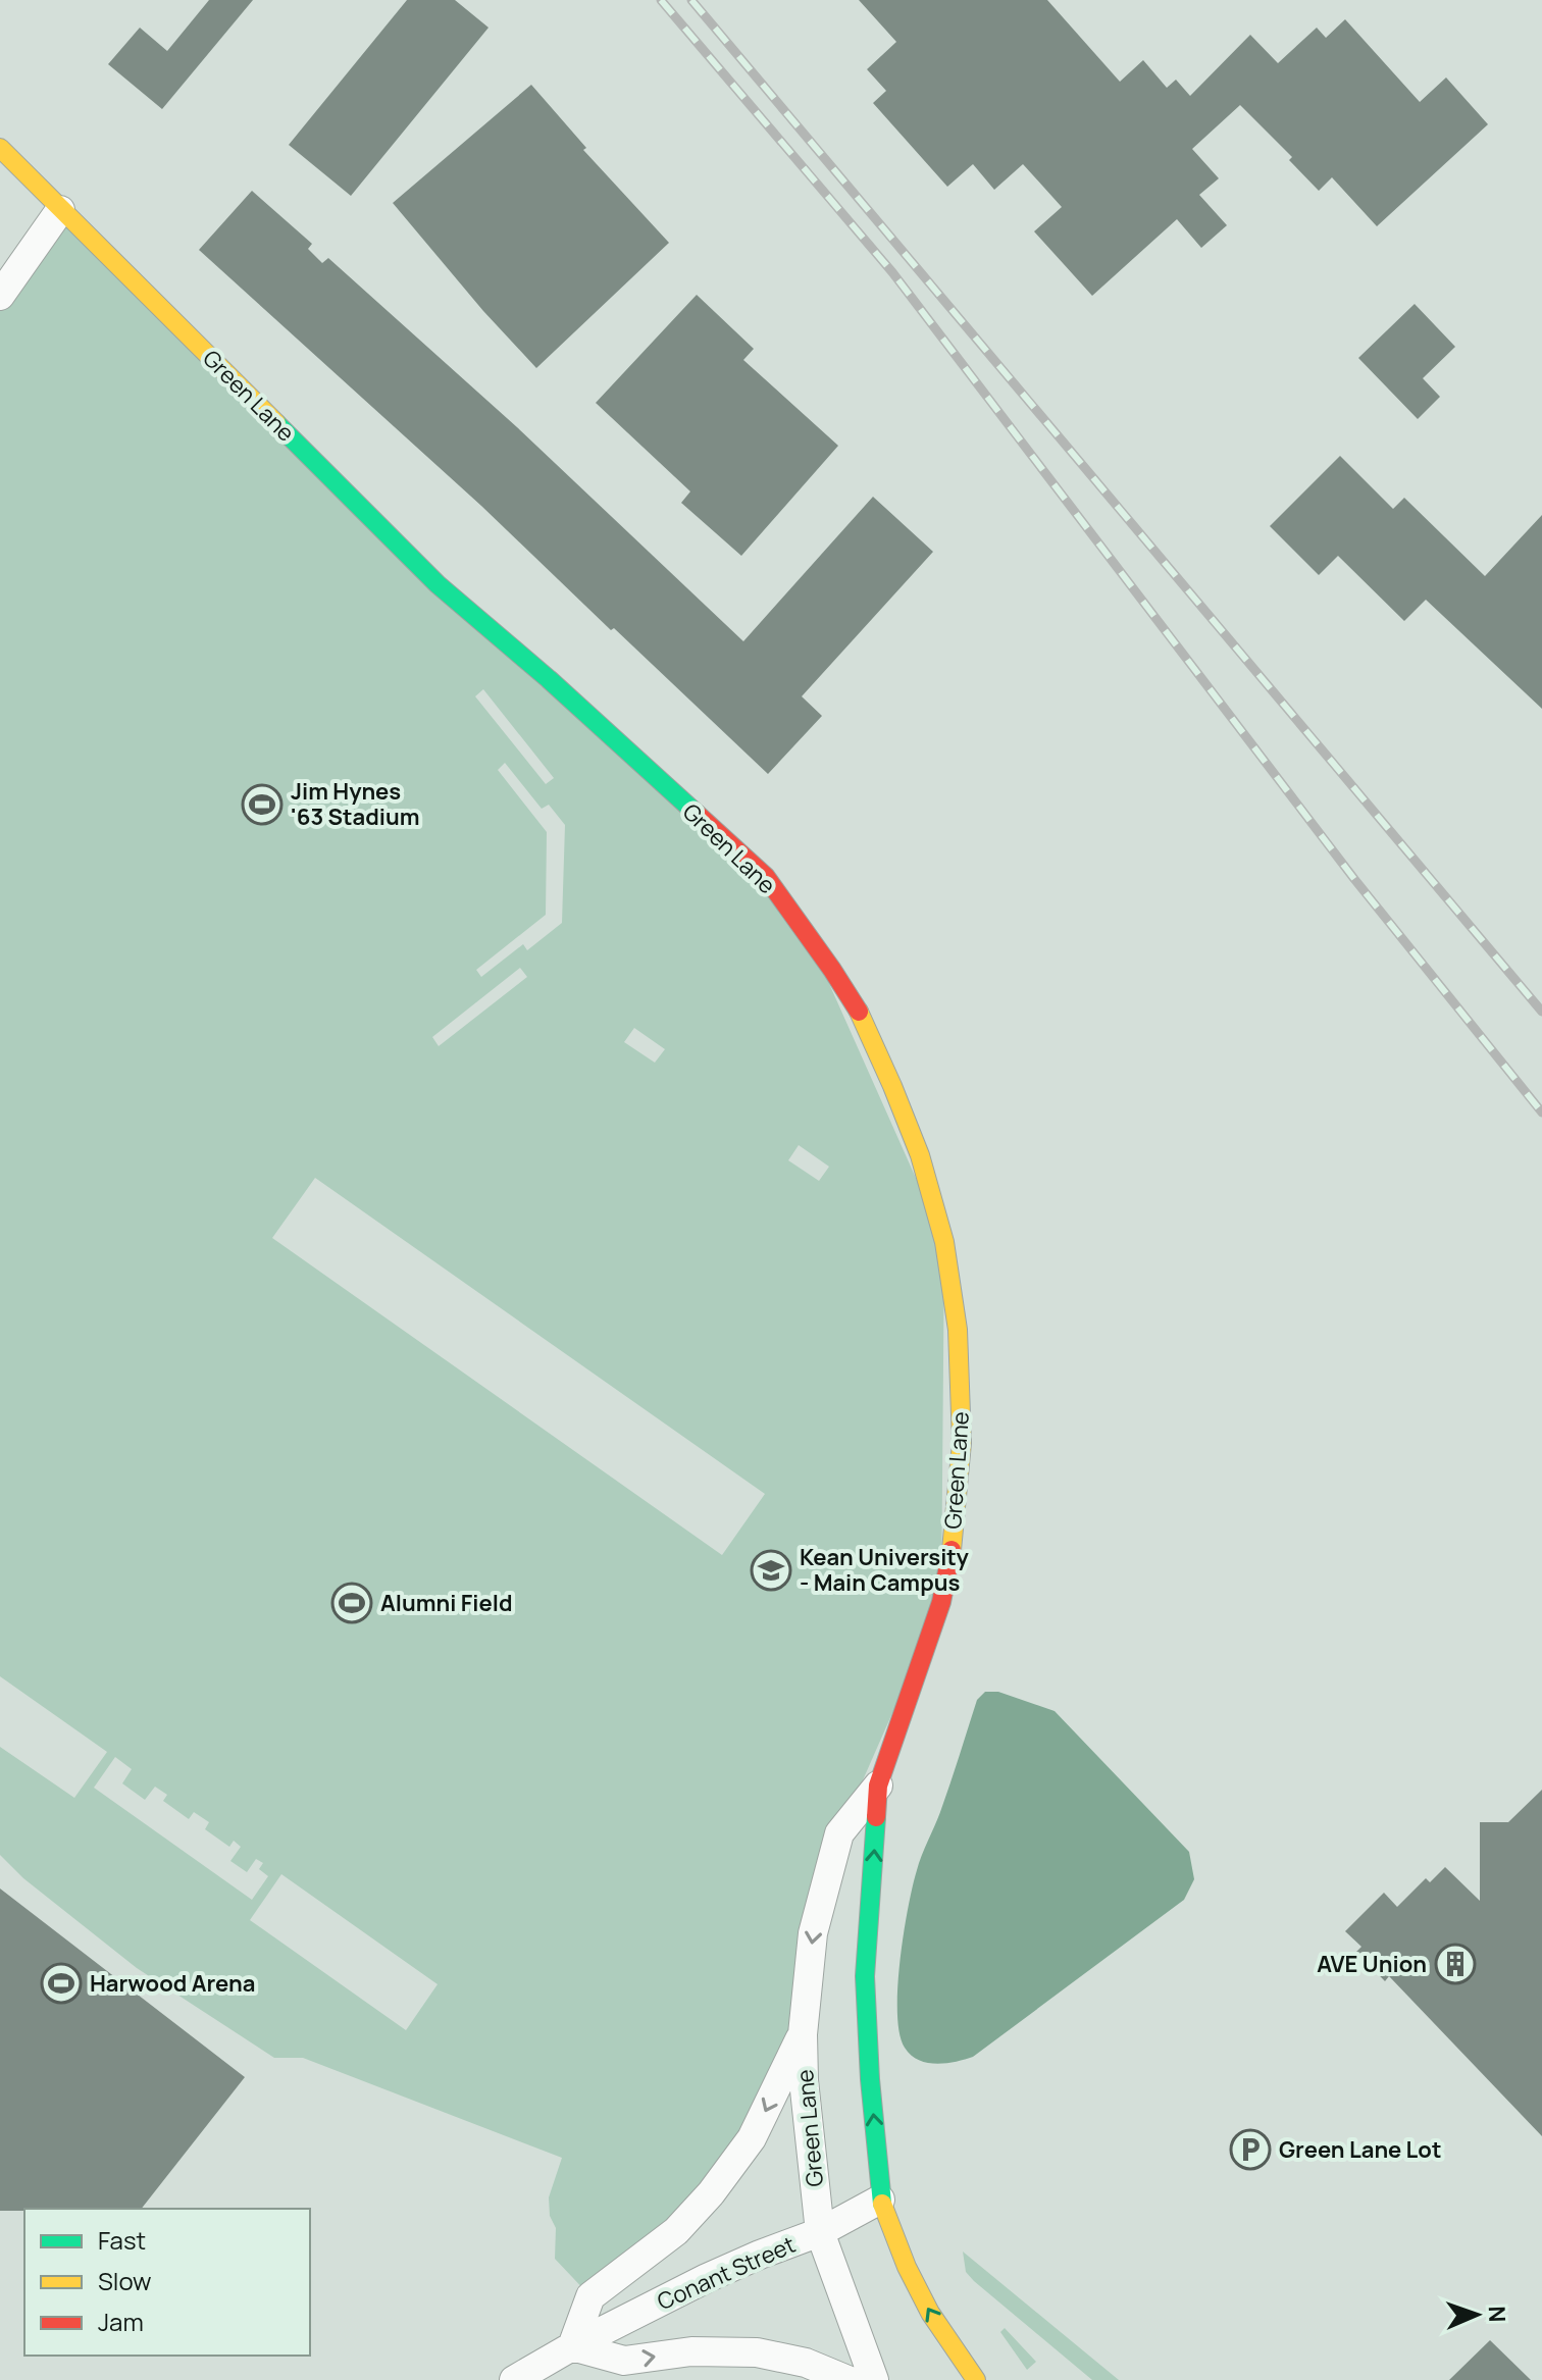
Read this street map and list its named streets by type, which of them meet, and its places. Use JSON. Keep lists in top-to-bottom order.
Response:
{
  "streets": {
    "street": ["Green Lane", "Conant Street"]
  },
  "crossings": [
    ["Green Lane", "Conant Street"]
  ],
  "one_way": ["Conant Street"],
  "places": {
    "sports": ["Jim Hynes '63 Stadium", "Alumni Field", "Harwood Arena"],
    "school or university": ["Kean University - Main Campus"],
    "building": ["AVE Union"],
    "parking": ["Green Lane Lot"]
  },
  "legend": ["Fast", "Slow", "Jam"],
  "north": "right"
}
